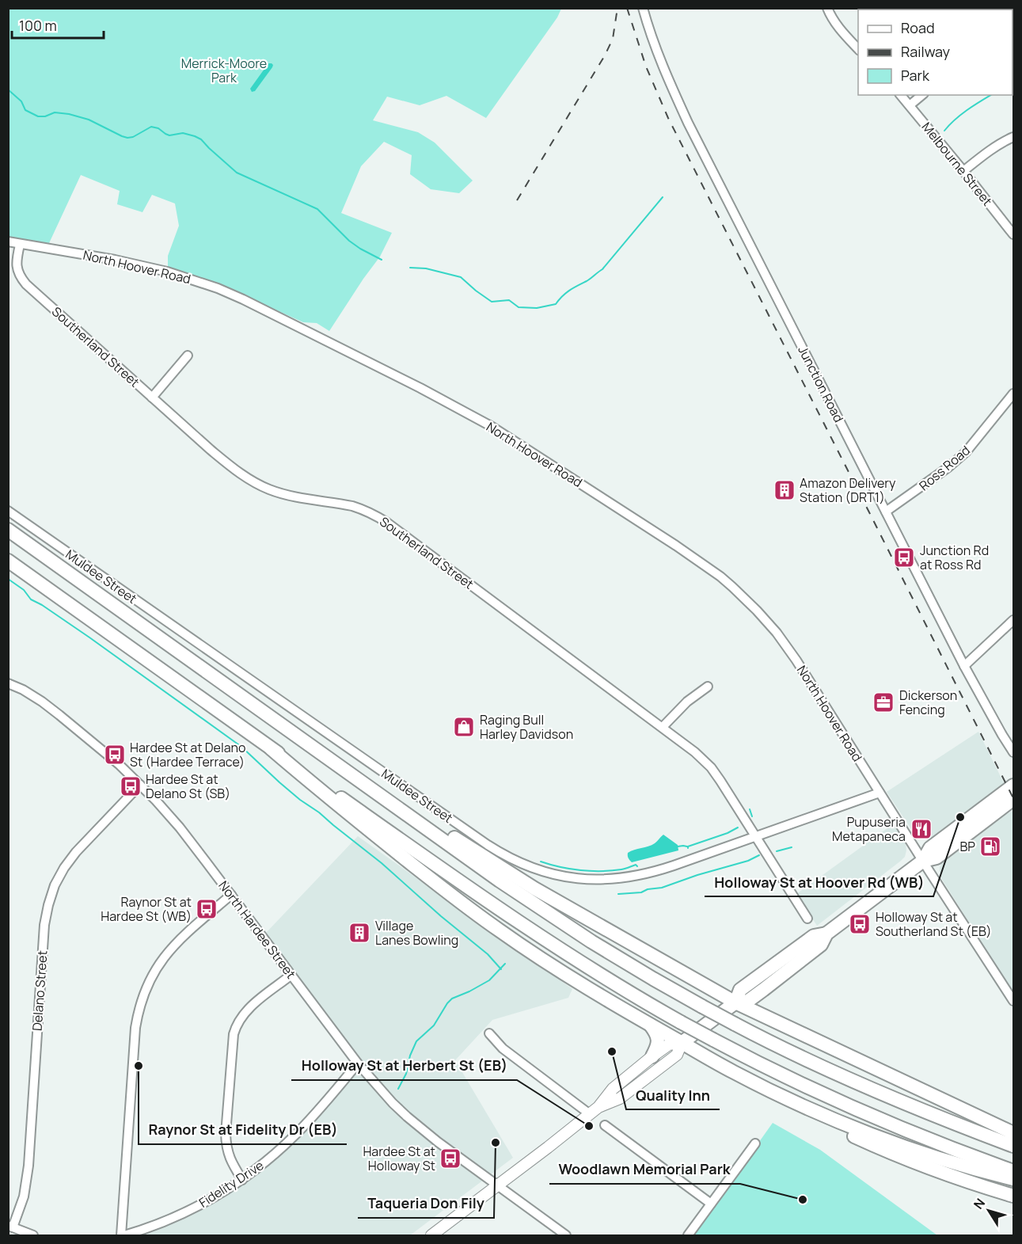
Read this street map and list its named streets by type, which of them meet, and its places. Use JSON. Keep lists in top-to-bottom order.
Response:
{
  "streets": {
    "street": [
      "Melbourne Street",
      "North Hoover Road",
      "Southerland Street",
      "Junction Road",
      "Ross Road",
      "Muldee Street",
      "North Hardee Street",
      "Delano Street",
      "Fidelity Drive"
    ]
  },
  "crossings": [
    ["North Hoover Road", "Southerland Street"],
    ["North Hoover Road", "Muldee Street"],
    ["Southerland Street", "Muldee Street"],
    ["Junction Road", "Ross Road"],
    ["North Hardee Street", "Delano Street"],
    ["North Hardee Street", "Fidelity Drive"]
  ],
  "parks": ["Merrick-Moore Park"],
  "places": {
    "building": ["Amazon Delivery Station (DRT1)", "Village Lanes Bowling"],
    "bus stop": [
      "Junction Rd at Ross Rd",
      "Hardee St at Delano St (Hardee Terrace)",
      "Hardee St at Delano St (SB)",
      "Raynor St at Hardee St (WB)",
      "Holloway St at Southerland St (EB)",
      "Hardee St at Holloway St"
    ],
    "office": ["Dickerson Fencing"],
    "shop": ["Raging Bull Harley Davidson"],
    "other": [
      "Holloway St at Hoover Rd (WB)",
      "Quality Inn",
      "Raynor St at Fidelity Dr (EB)",
      "Holloway St at Herbert St (EB)",
      "Taqueria Don Fily",
      "Woodlawn Memorial Park"
    ],
    "restaurant": ["Pupuseria Metapaneca"],
    "fuel station": ["BP"]
  },
  "legend": ["Road", "Railway", "Park"],
  "scale_bar": "100 m",
  "north": "top left"
}
